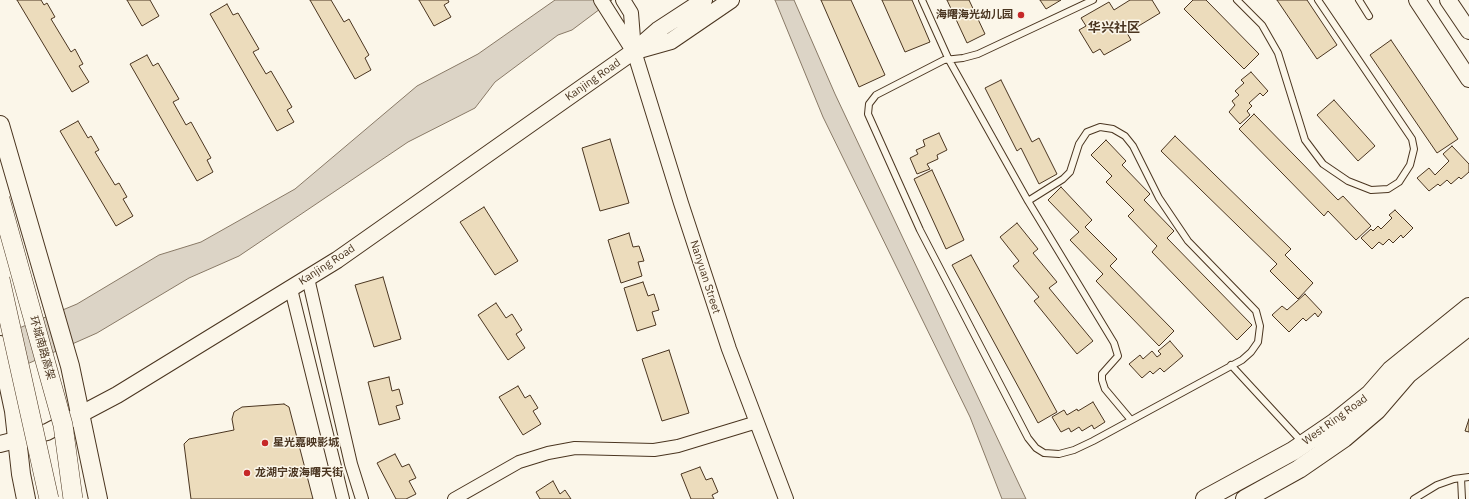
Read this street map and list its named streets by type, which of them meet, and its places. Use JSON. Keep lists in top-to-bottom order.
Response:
{
  "streets": {
    "highway": ["环城南路高架"],
    "main road": ["Kanjing Road", "West Ring Road"],
    "street": ["Nanyuan Street"]
  },
  "crossings": [
    ["Kanjing Road", "Nanyuan Street"]
  ],
  "districts": ["华兴社区"],
  "places": ["海曙海光幼儿园", "星光嘉映影城", "龙湖宁波海曙天街"]
}
